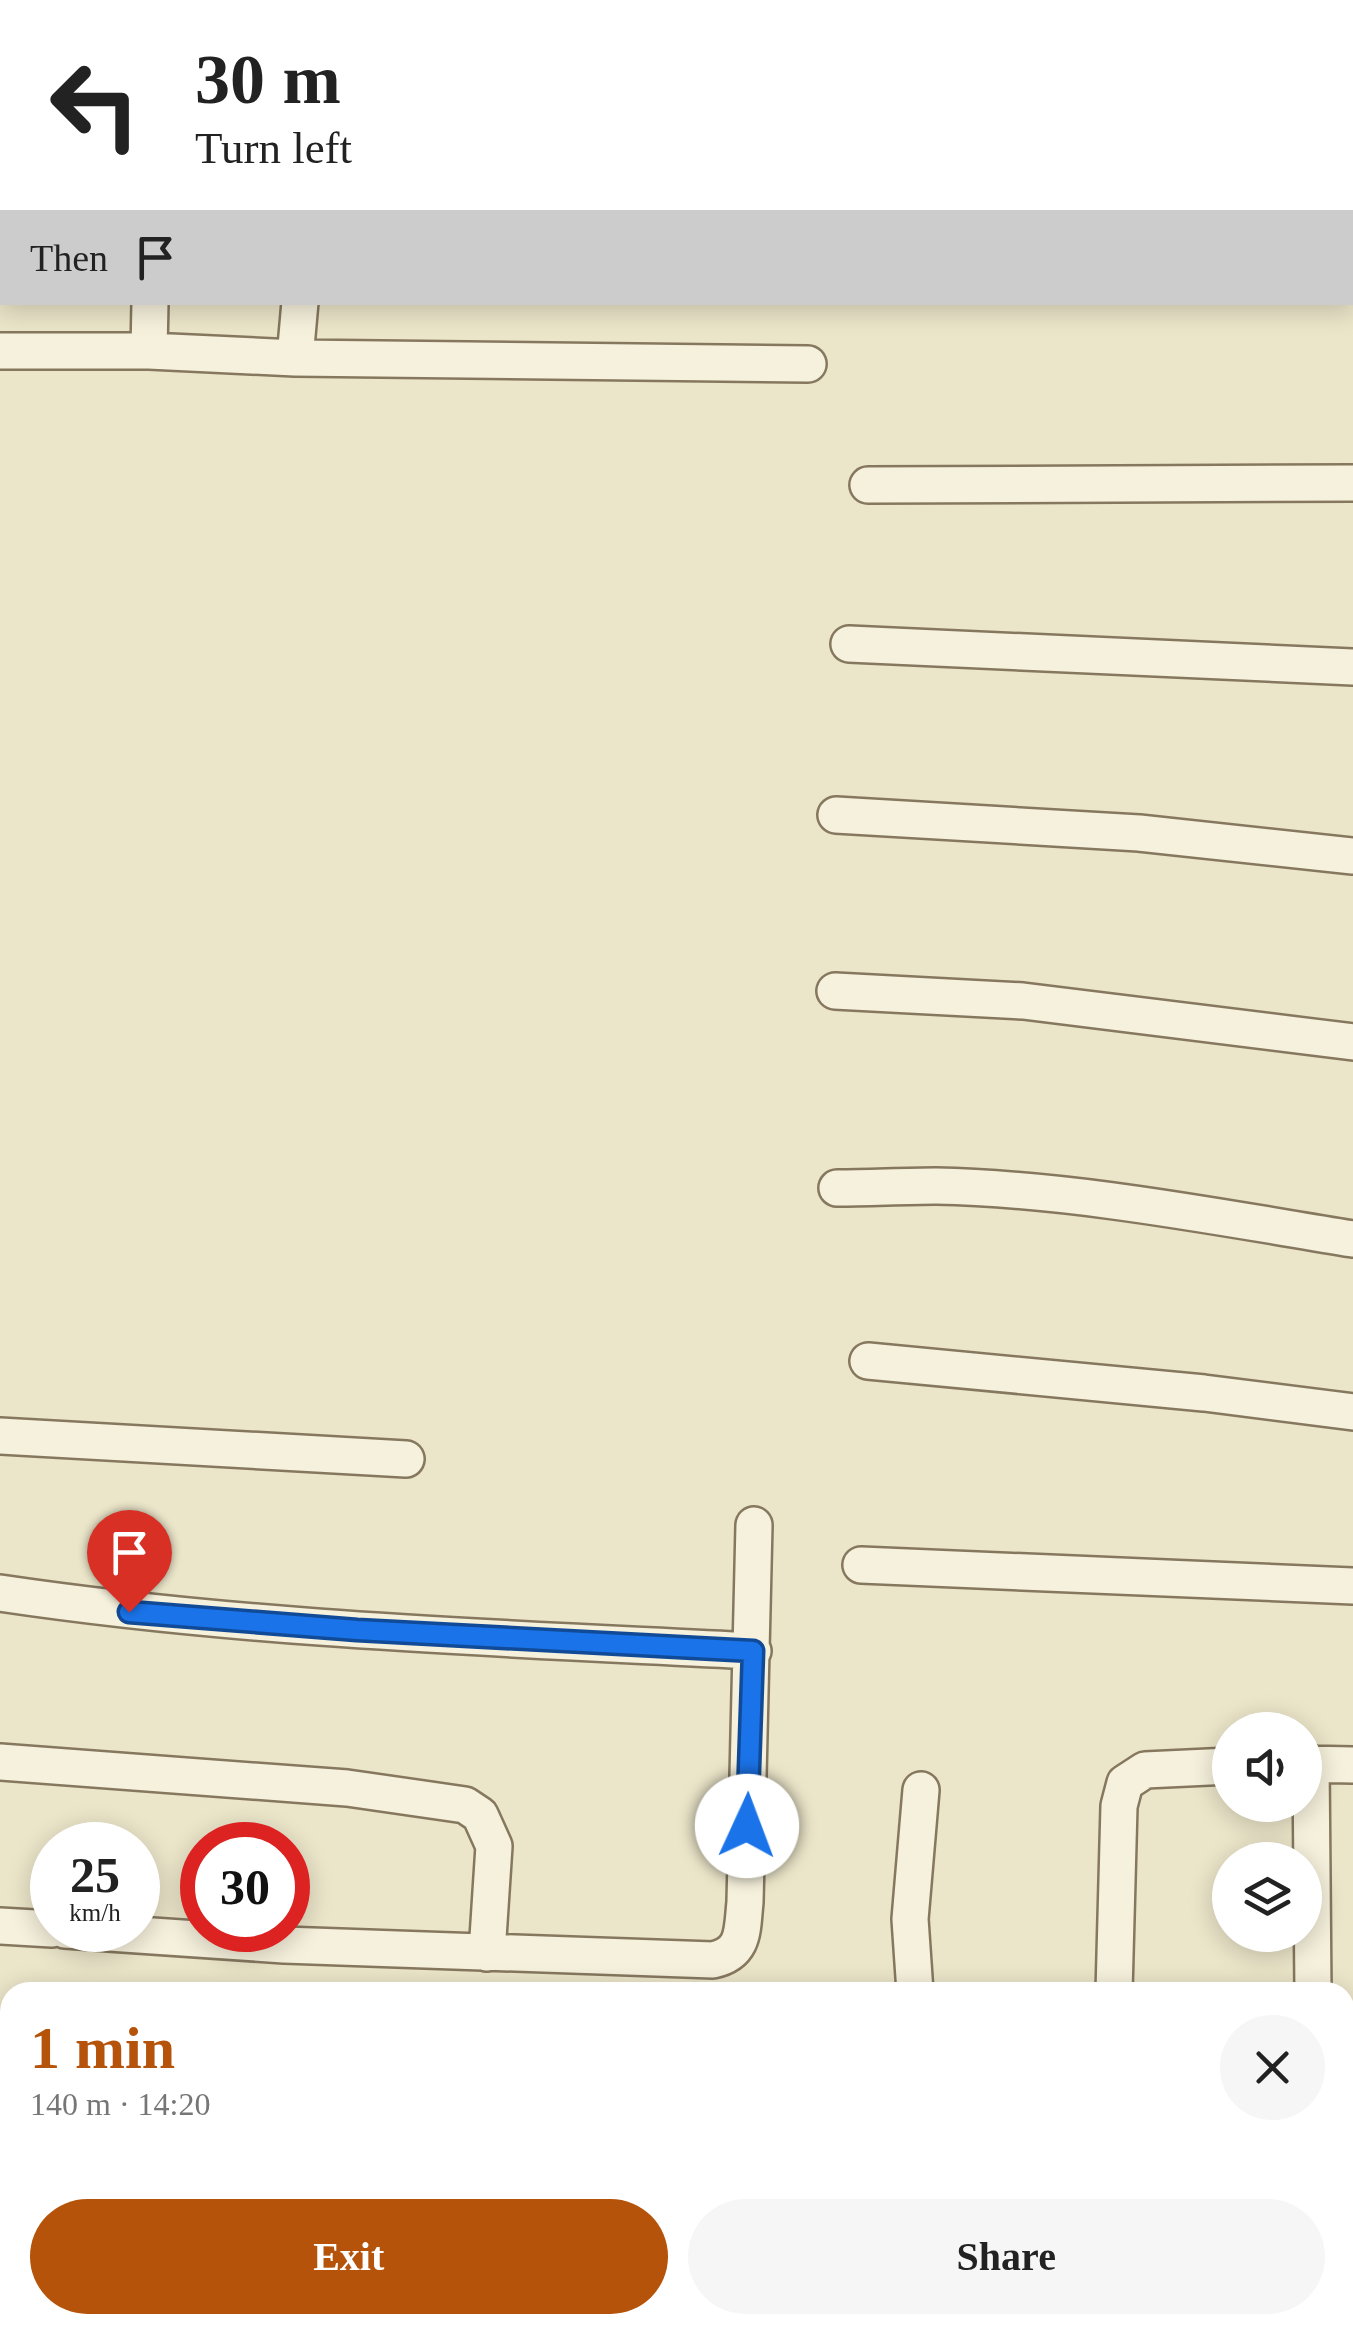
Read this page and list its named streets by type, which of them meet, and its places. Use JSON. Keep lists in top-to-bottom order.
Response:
{
  "page": {
    "turn": ["30 m", "Turn left"],
    "then": "Then",
    "speed": "25 km/h",
    "limit": "30",
    "heading": ["1 min", "140 m · 14:20"],
    "buttons": ["Exit", "Share"]
  }
}
